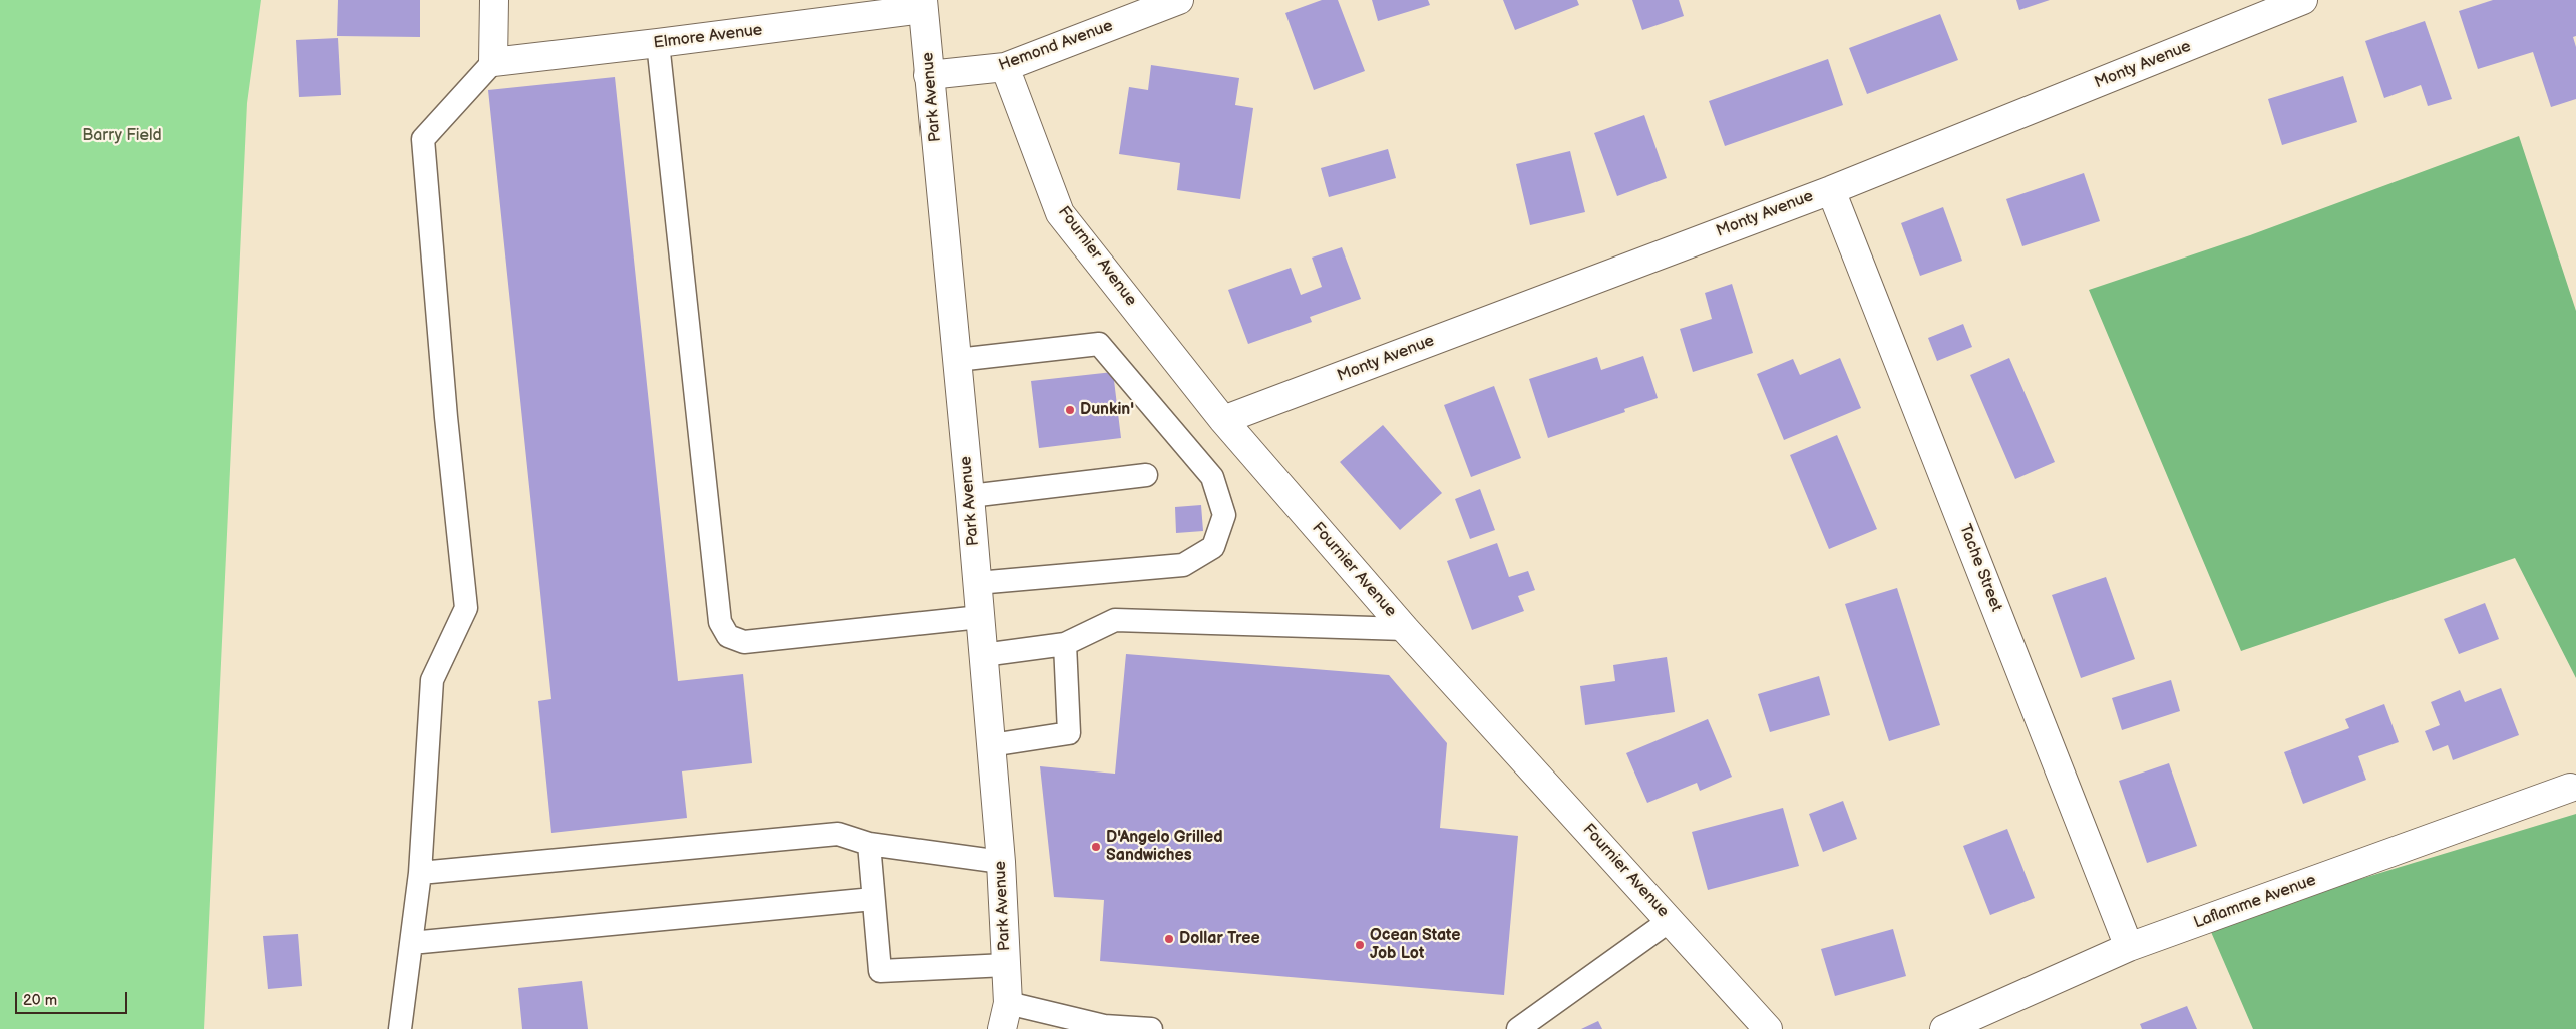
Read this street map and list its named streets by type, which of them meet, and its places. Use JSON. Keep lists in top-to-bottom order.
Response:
{
  "streets": {
    "street": [
      "Elmore Avenue",
      "Hemond Avenue",
      "Monty Avenue",
      "Park Avenue",
      "Fournier Avenue",
      "Tache Street",
      "Laflamme Avenue"
    ]
  },
  "crossings": [
    ["Elmore Avenue", "Park Avenue"],
    ["Hemond Avenue", "Park Avenue"],
    ["Hemond Avenue", "Fournier Avenue"],
    ["Monty Avenue", "Fournier Avenue"],
    ["Monty Avenue", "Tache Street"],
    ["Tache Street", "Laflamme Avenue"]
  ],
  "parks": ["Barry Field"],
  "places": [
    "Dunkin'",
    "D'Angelo Grilled Sandwiches",
    "Dollar Tree",
    "Ocean State Job Lot"
  ],
  "scale_bar": "20 m"
}
